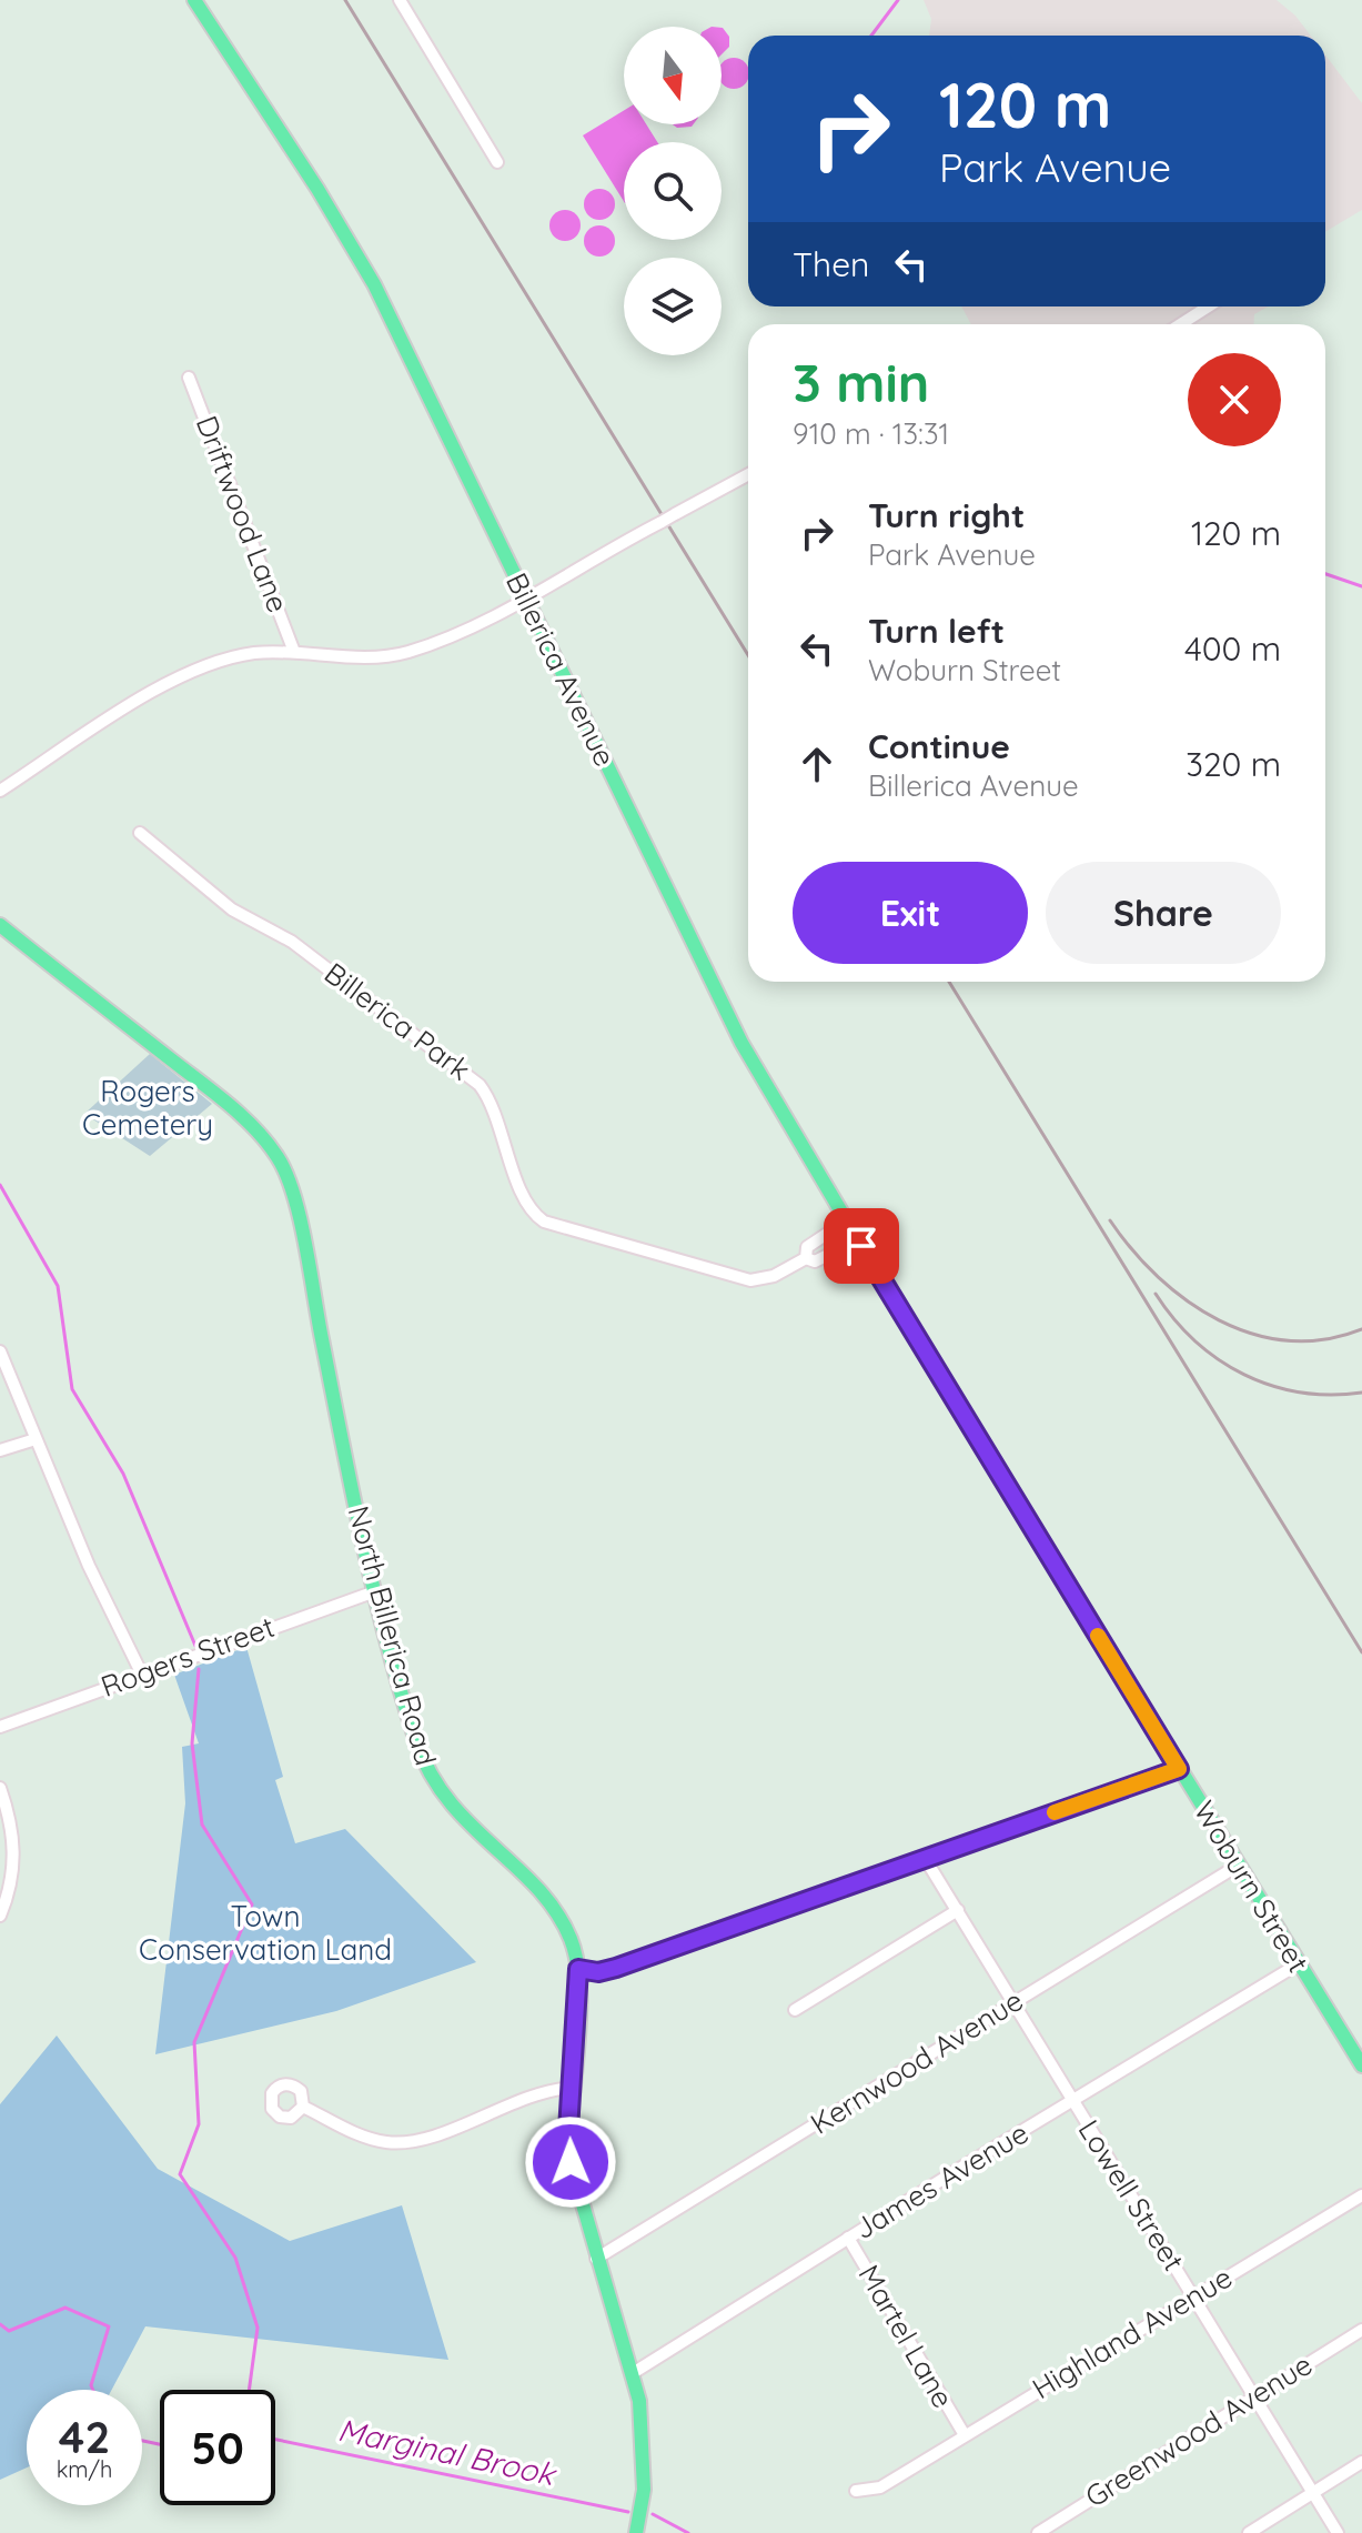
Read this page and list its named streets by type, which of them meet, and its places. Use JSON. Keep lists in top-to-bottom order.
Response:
{
  "streets": {
    "main road": ["Billerica Avenue", "North Billerica Road", "Woburn Street"],
    "street": [
      "Driftwood Lane",
      "Billerica Park",
      "Rogers Street",
      "Kernwood Avenue",
      "James Avenue",
      "Lowell Street",
      "Highland Avenue",
      "Martel Lane",
      "Greenwood Avenue"
    ]
  },
  "crossings": [
    ["Billerica Avenue", "Billerica Park"],
    ["Billerica Avenue", "Woburn Street"],
    ["North Billerica Road", "Rogers Street"],
    ["North Billerica Road", "Kernwood Avenue"],
    ["North Billerica Road", "James Avenue"],
    ["Woburn Street", "Kernwood Avenue"],
    ["Woburn Street", "James Avenue"],
    ["Kernwood Avenue", "Lowell Street"],
    ["James Avenue", "Lowell Street"],
    ["James Avenue", "Martel Lane"],
    ["Lowell Street", "Highland Avenue"],
    ["Lowell Street", "Greenwood Avenue"],
    ["Highland Avenue", "Martel Lane"]
  ],
  "water": ["Marginal Brook"],
  "parks": ["Rogers Cemetery", "Town Conservation Land"],
  "north": "bottom",
  "page": {
    "turn": ["120 m", "Park Avenue"],
    "then": "Then",
    "heading": ["3 min", "910 m · 13:31"],
    "list": [
      {
        "name": "Turn right",
        "note": "Park Avenue",
        "value": "120 m"
      },
      {
        "name": "Turn left",
        "note": "Woburn Street",
        "value": "400 m"
      },
      {
        "name": "Continue",
        "note": "Billerica Avenue",
        "value": "320 m"
      }
    ],
    "buttons": ["Exit", "Share"],
    "speed": "42 km/h",
    "limit": "50"
  }
}
